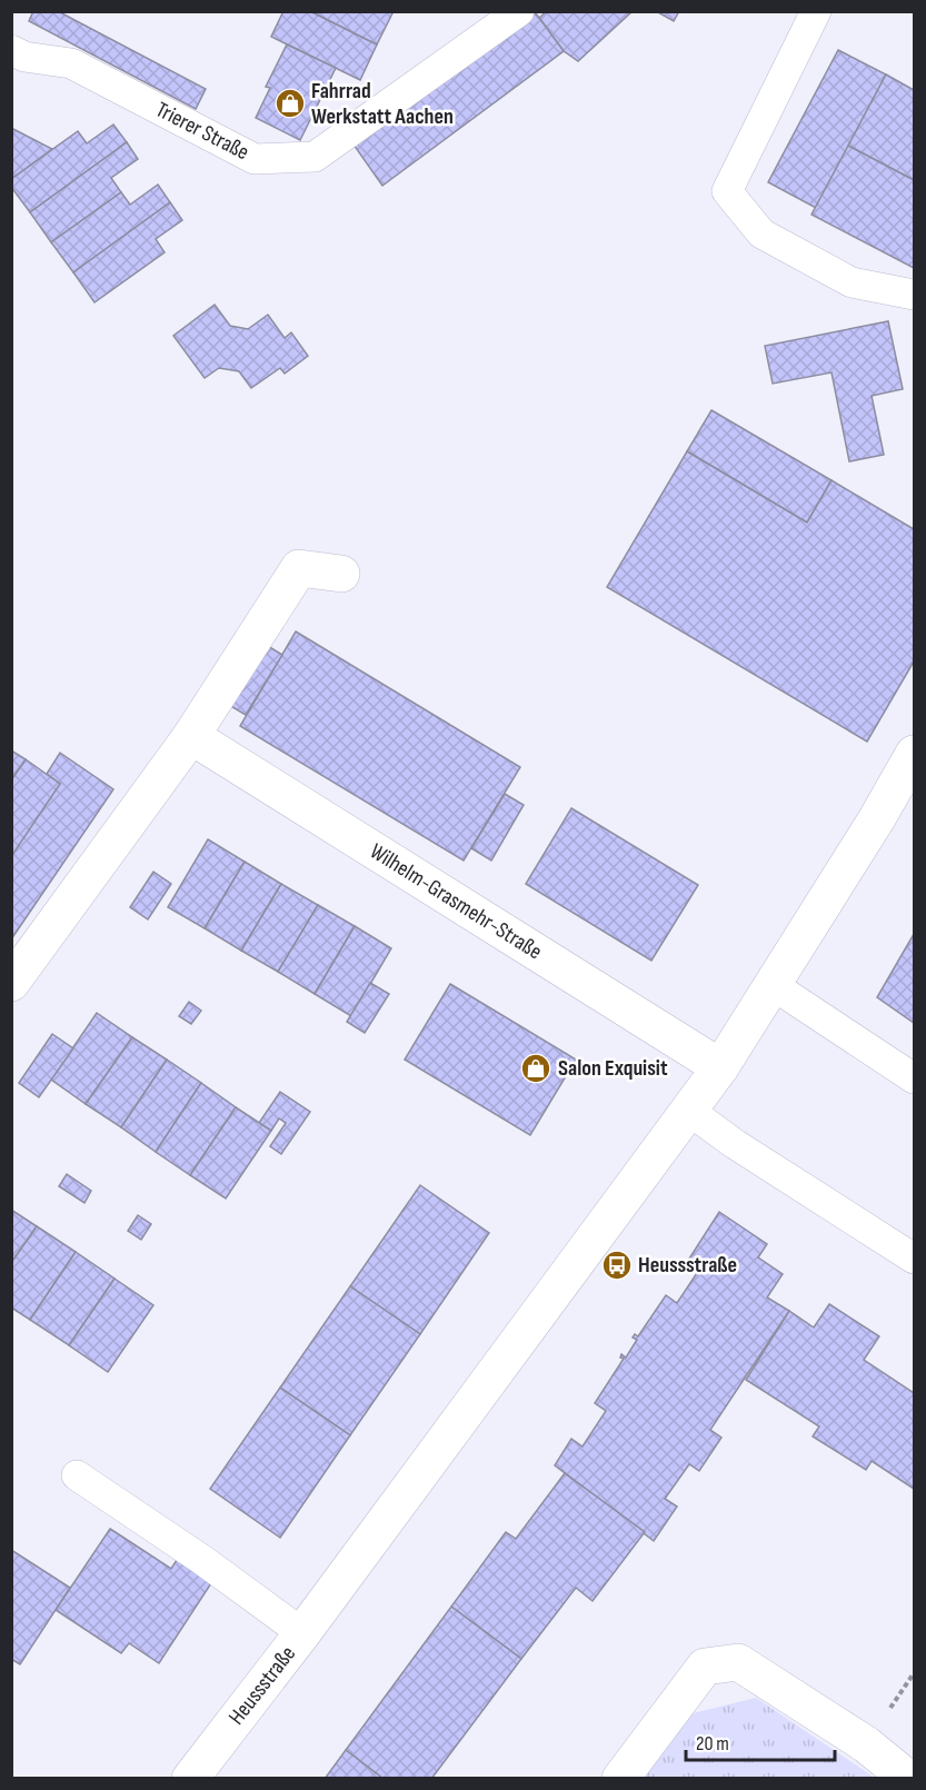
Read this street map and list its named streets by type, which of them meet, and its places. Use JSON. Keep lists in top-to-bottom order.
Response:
{
  "streets": {
    "street": ["Wilhelm-Grasmehr-Straße", "Heussstraße"],
    "lane": ["Trierer Straße"]
  },
  "crossings": [
    ["Wilhelm-Grasmehr-Straße", "Heussstraße"]
  ],
  "places": {
    "shop": ["Fahrrad Werkstatt Aachen", "Salon Exquisit"],
    "bus stop": ["Heussstraße"]
  },
  "scale_bar": "20 m"
}
